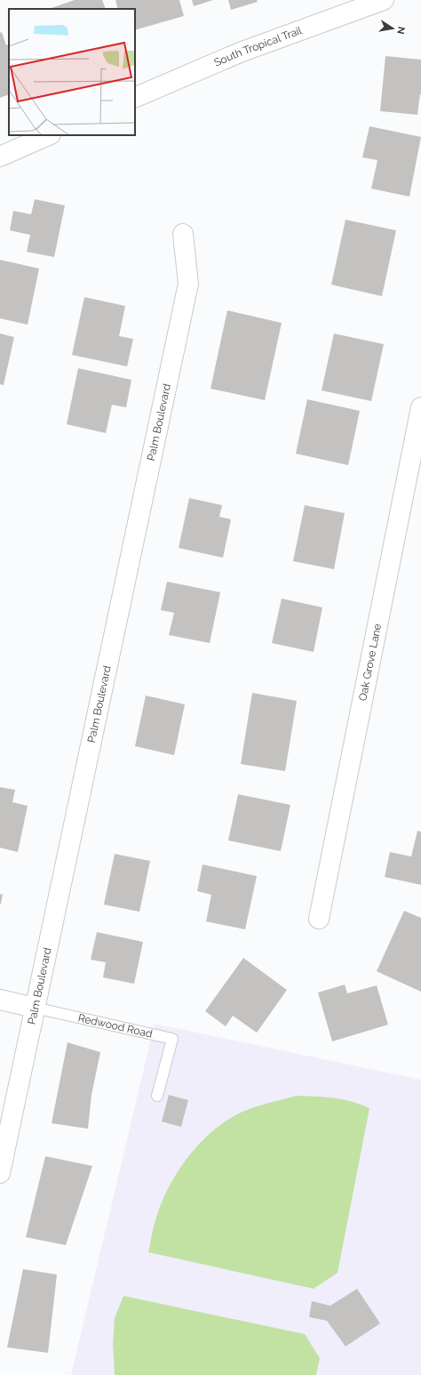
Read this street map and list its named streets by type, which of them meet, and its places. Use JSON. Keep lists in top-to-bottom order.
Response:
{
  "streets": {
    "street": [
      "South Tropical Trail",
      "Palm Boulevard",
      "Oak Grove Lane",
      "Redwood Road"
    ]
  },
  "crossings": [
    ["Palm Boulevard", "Redwood Road"]
  ],
  "north": "right"
}
